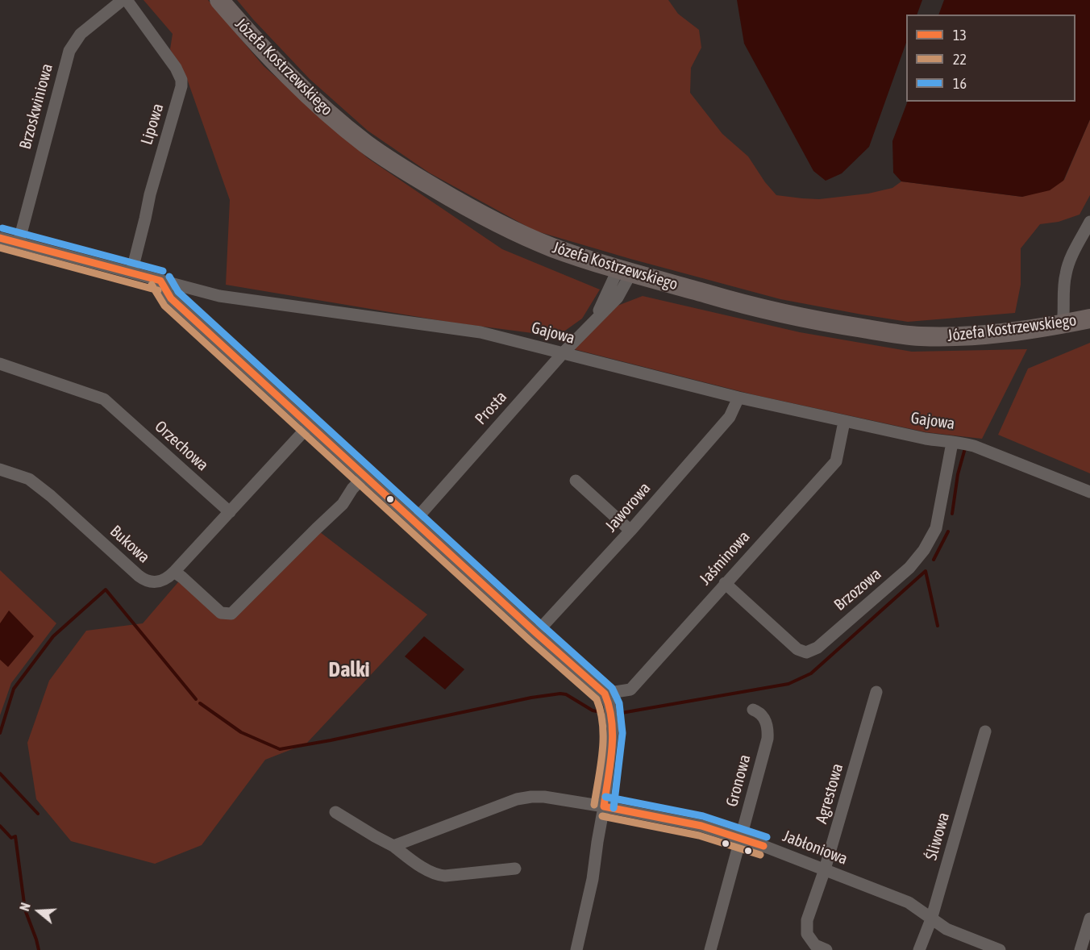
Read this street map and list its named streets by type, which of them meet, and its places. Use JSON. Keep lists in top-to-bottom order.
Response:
{
  "streets": {
    "main road": ["Józefa Kostrzewskiego"],
    "street": [
      "Brzoskwiniowa",
      "Lipowa",
      "Gajowa",
      "Prosta",
      "Orzechowa",
      "Jaworowa",
      "Bukowa",
      "Jaśminowa",
      "Brzozowa",
      "Gronowa",
      "Agrestowa",
      "Śliwowa",
      "Jabłoniowa"
    ]
  },
  "crossings": [
    ["Józefa Kostrzewskiego", "Prosta"],
    ["Brzoskwiniowa", "Gajowa"],
    ["Lipowa", "Gajowa"],
    ["Gajowa", "Prosta"],
    ["Gajowa", "Jaworowa"],
    ["Gajowa", "Jaśminowa"],
    ["Gajowa", "Brzozowa"],
    ["Orzechowa", "Bukowa"],
    ["Jaśminowa", "Brzozowa"],
    ["Gronowa", "Jabłoniowa"],
    ["Agrestowa", "Jabłoniowa"],
    ["Śliwowa", "Jabłoniowa"]
  ],
  "districts": ["Dalki"],
  "lines": ["transit line 16", "transit line 13", "transit line 22"],
  "legend": ["13", "22", "16"],
  "north": "left"
}
